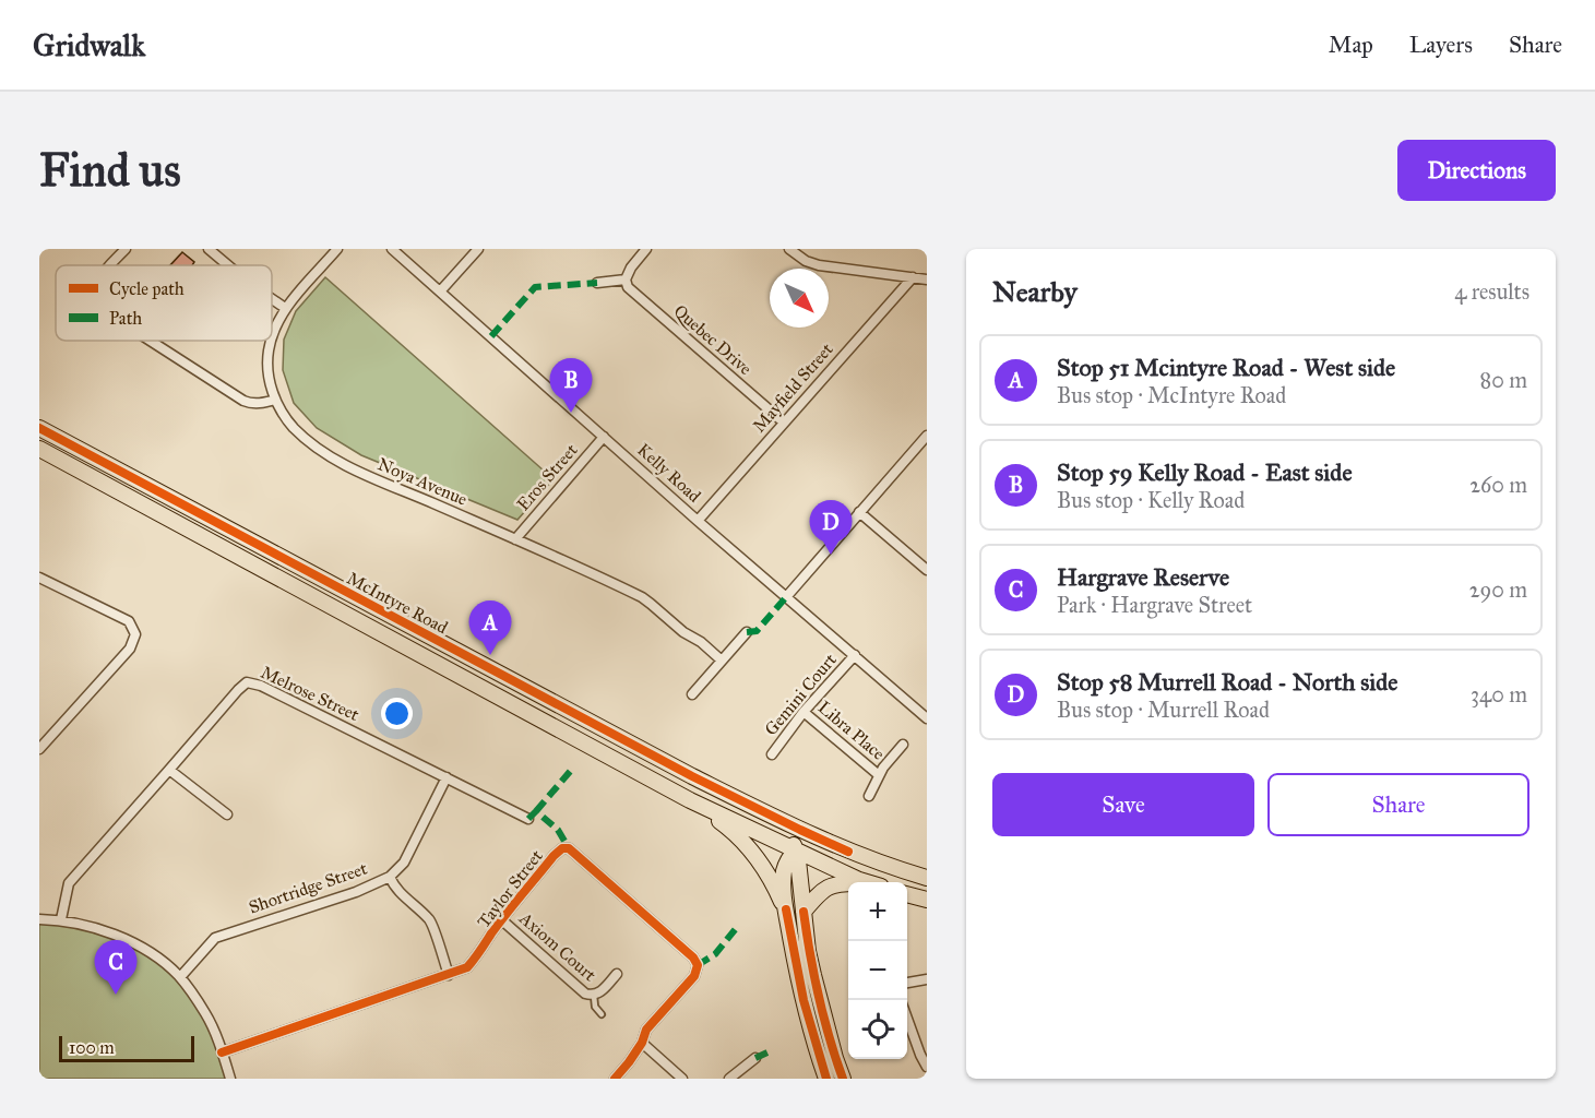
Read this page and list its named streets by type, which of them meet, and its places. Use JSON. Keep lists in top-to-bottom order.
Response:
{
  "streets": {
    "main road": ["McIntyre Road"],
    "street": [
      "Quebec Drive",
      "Mayfield Street",
      "Kelly Road",
      "Eros Street",
      "Noya Avenue",
      "Melrose Street",
      "Gemini Court",
      "Libra Place",
      "Shortridge Street",
      "Taylor Street",
      "Axiom Court"
    ]
  },
  "crossings": [
    ["Quebec Drive", "Mayfield Street"],
    ["Mayfield Street", "Kelly Road"],
    ["Kelly Road", "Eros Street"],
    ["Kelly Road", "Gemini Court"],
    ["Eros Street", "Noya Avenue"],
    ["Melrose Street", "Shortridge Street"],
    ["Gemini Court", "Libra Place"],
    ["Taylor Street", "Axiom Court"]
  ],
  "legend": ["Cycle path", "Path"],
  "scale_bar": "100 m",
  "north": "bottom right",
  "page": {
    "header": "Gridwalk",
    "nav": ["Map", "Layers", "Share"],
    "buttons": [
      "Directions",
      ["Save", "Share"]
    ],
    "title": "Find us",
    "heading": ["Nearby", "4 results"],
    "list": [
      {
        "mark": "A",
        "name": "Stop 51 Mcintyre Road - West side",
        "note": "Bus stop · McIntyre Road",
        "value": "80 m"
      },
      {
        "mark": "B",
        "name": "Stop 59 Kelly Road - East side",
        "note": "Bus stop · Kelly Road",
        "value": "260 m"
      },
      {
        "mark": "C",
        "name": "Hargrave Reserve",
        "note": "Park · Hargrave Street",
        "value": "290 m"
      },
      {
        "mark": "D",
        "name": "Stop 58 Murrell Road - North side",
        "note": "Bus stop · Murrell Road",
        "value": "340 m"
      }
    ],
    "pins": [
      "B",
      "D",
      "A",
      "C"
    ],
    "map_buttons": ["+", "−"],
    "scale": "100 m"
  }
}
